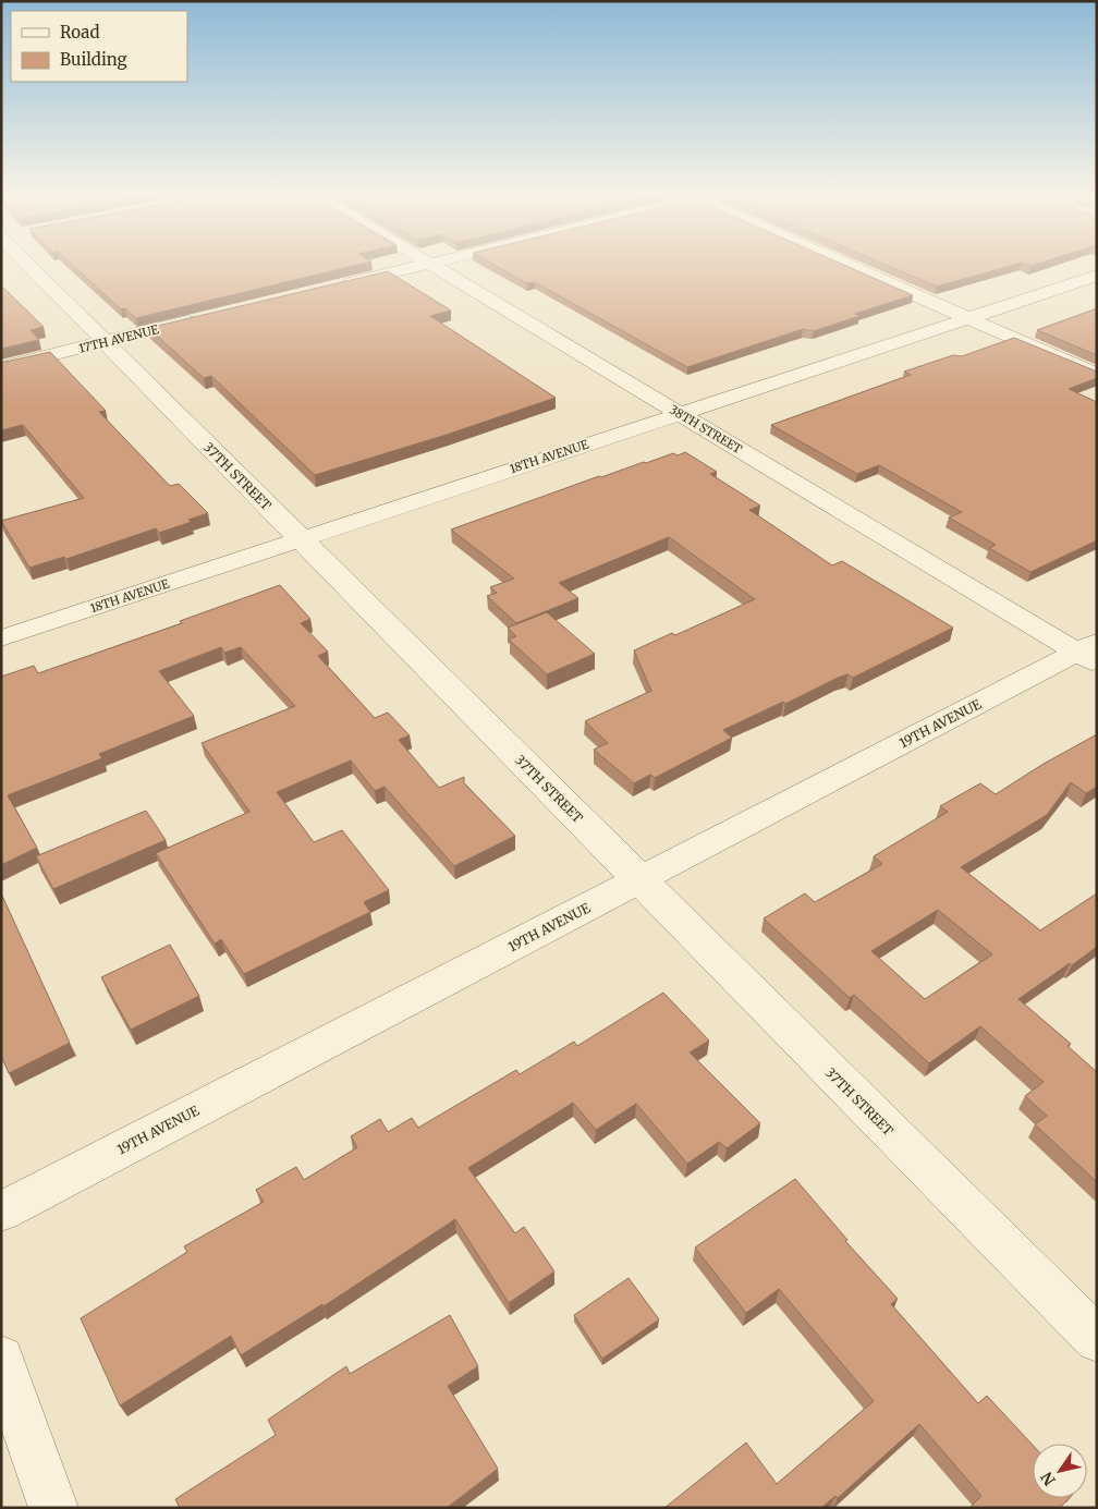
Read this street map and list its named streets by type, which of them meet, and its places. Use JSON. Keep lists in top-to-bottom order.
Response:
{
  "streets": {
    "street": [
      "17TH AVENUE",
      "38TH STREET",
      "18TH AVENUE",
      "37TH STREET",
      "19TH AVENUE"
    ]
  },
  "crossings": [
    ["17TH AVENUE", "37TH STREET"],
    ["38TH STREET", "18TH AVENUE"],
    ["38TH STREET", "19TH AVENUE"],
    ["18TH AVENUE", "37TH STREET"],
    ["37TH STREET", "19TH AVENUE"]
  ],
  "legend": ["Road", "Building"],
  "north": "bottom left"
}
